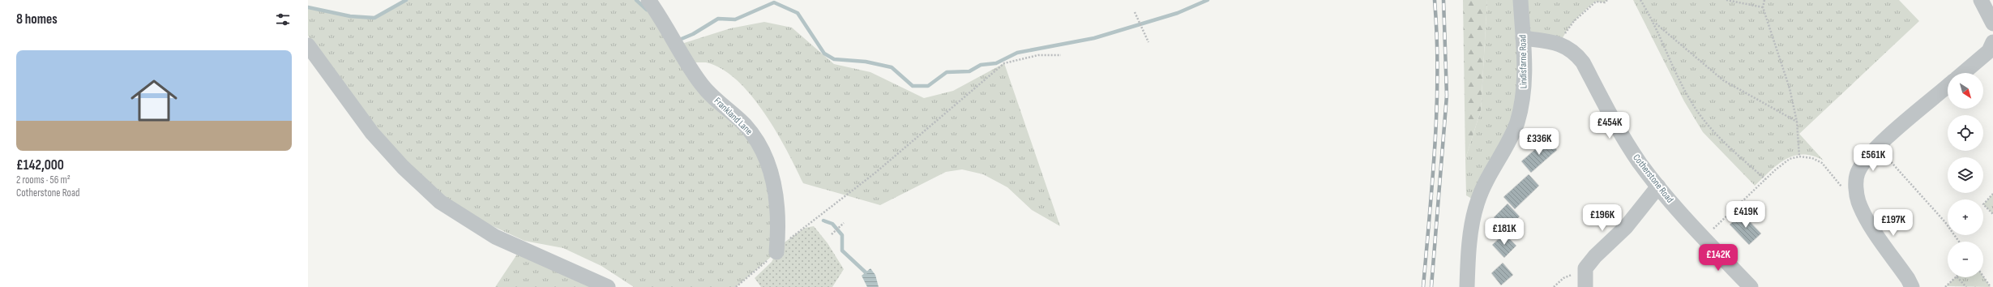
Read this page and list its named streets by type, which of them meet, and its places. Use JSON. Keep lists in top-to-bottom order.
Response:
{
  "streets": {
    "street": ["Lindisfarne Road", "Frankland Lane", "Cotherstone Road"]
  },
  "crossings": [
    ["Lindisfarne Road", "Cotherstone Road"]
  ],
  "north": "bottom right",
  "page": {
    "heading": "8 homes",
    "list": [
      {
        "name": "£142,000",
        "note": "2 rooms · 56 m² · Cotherstone Road"
      }
    ],
    "map_buttons": ["+", "−"],
    "price": [
      "£454K",
      "£336K",
      "£561K",
      "£419K",
      "£196K",
      "£197K",
      "£181K",
      "£142K"
    ]
  }
}
